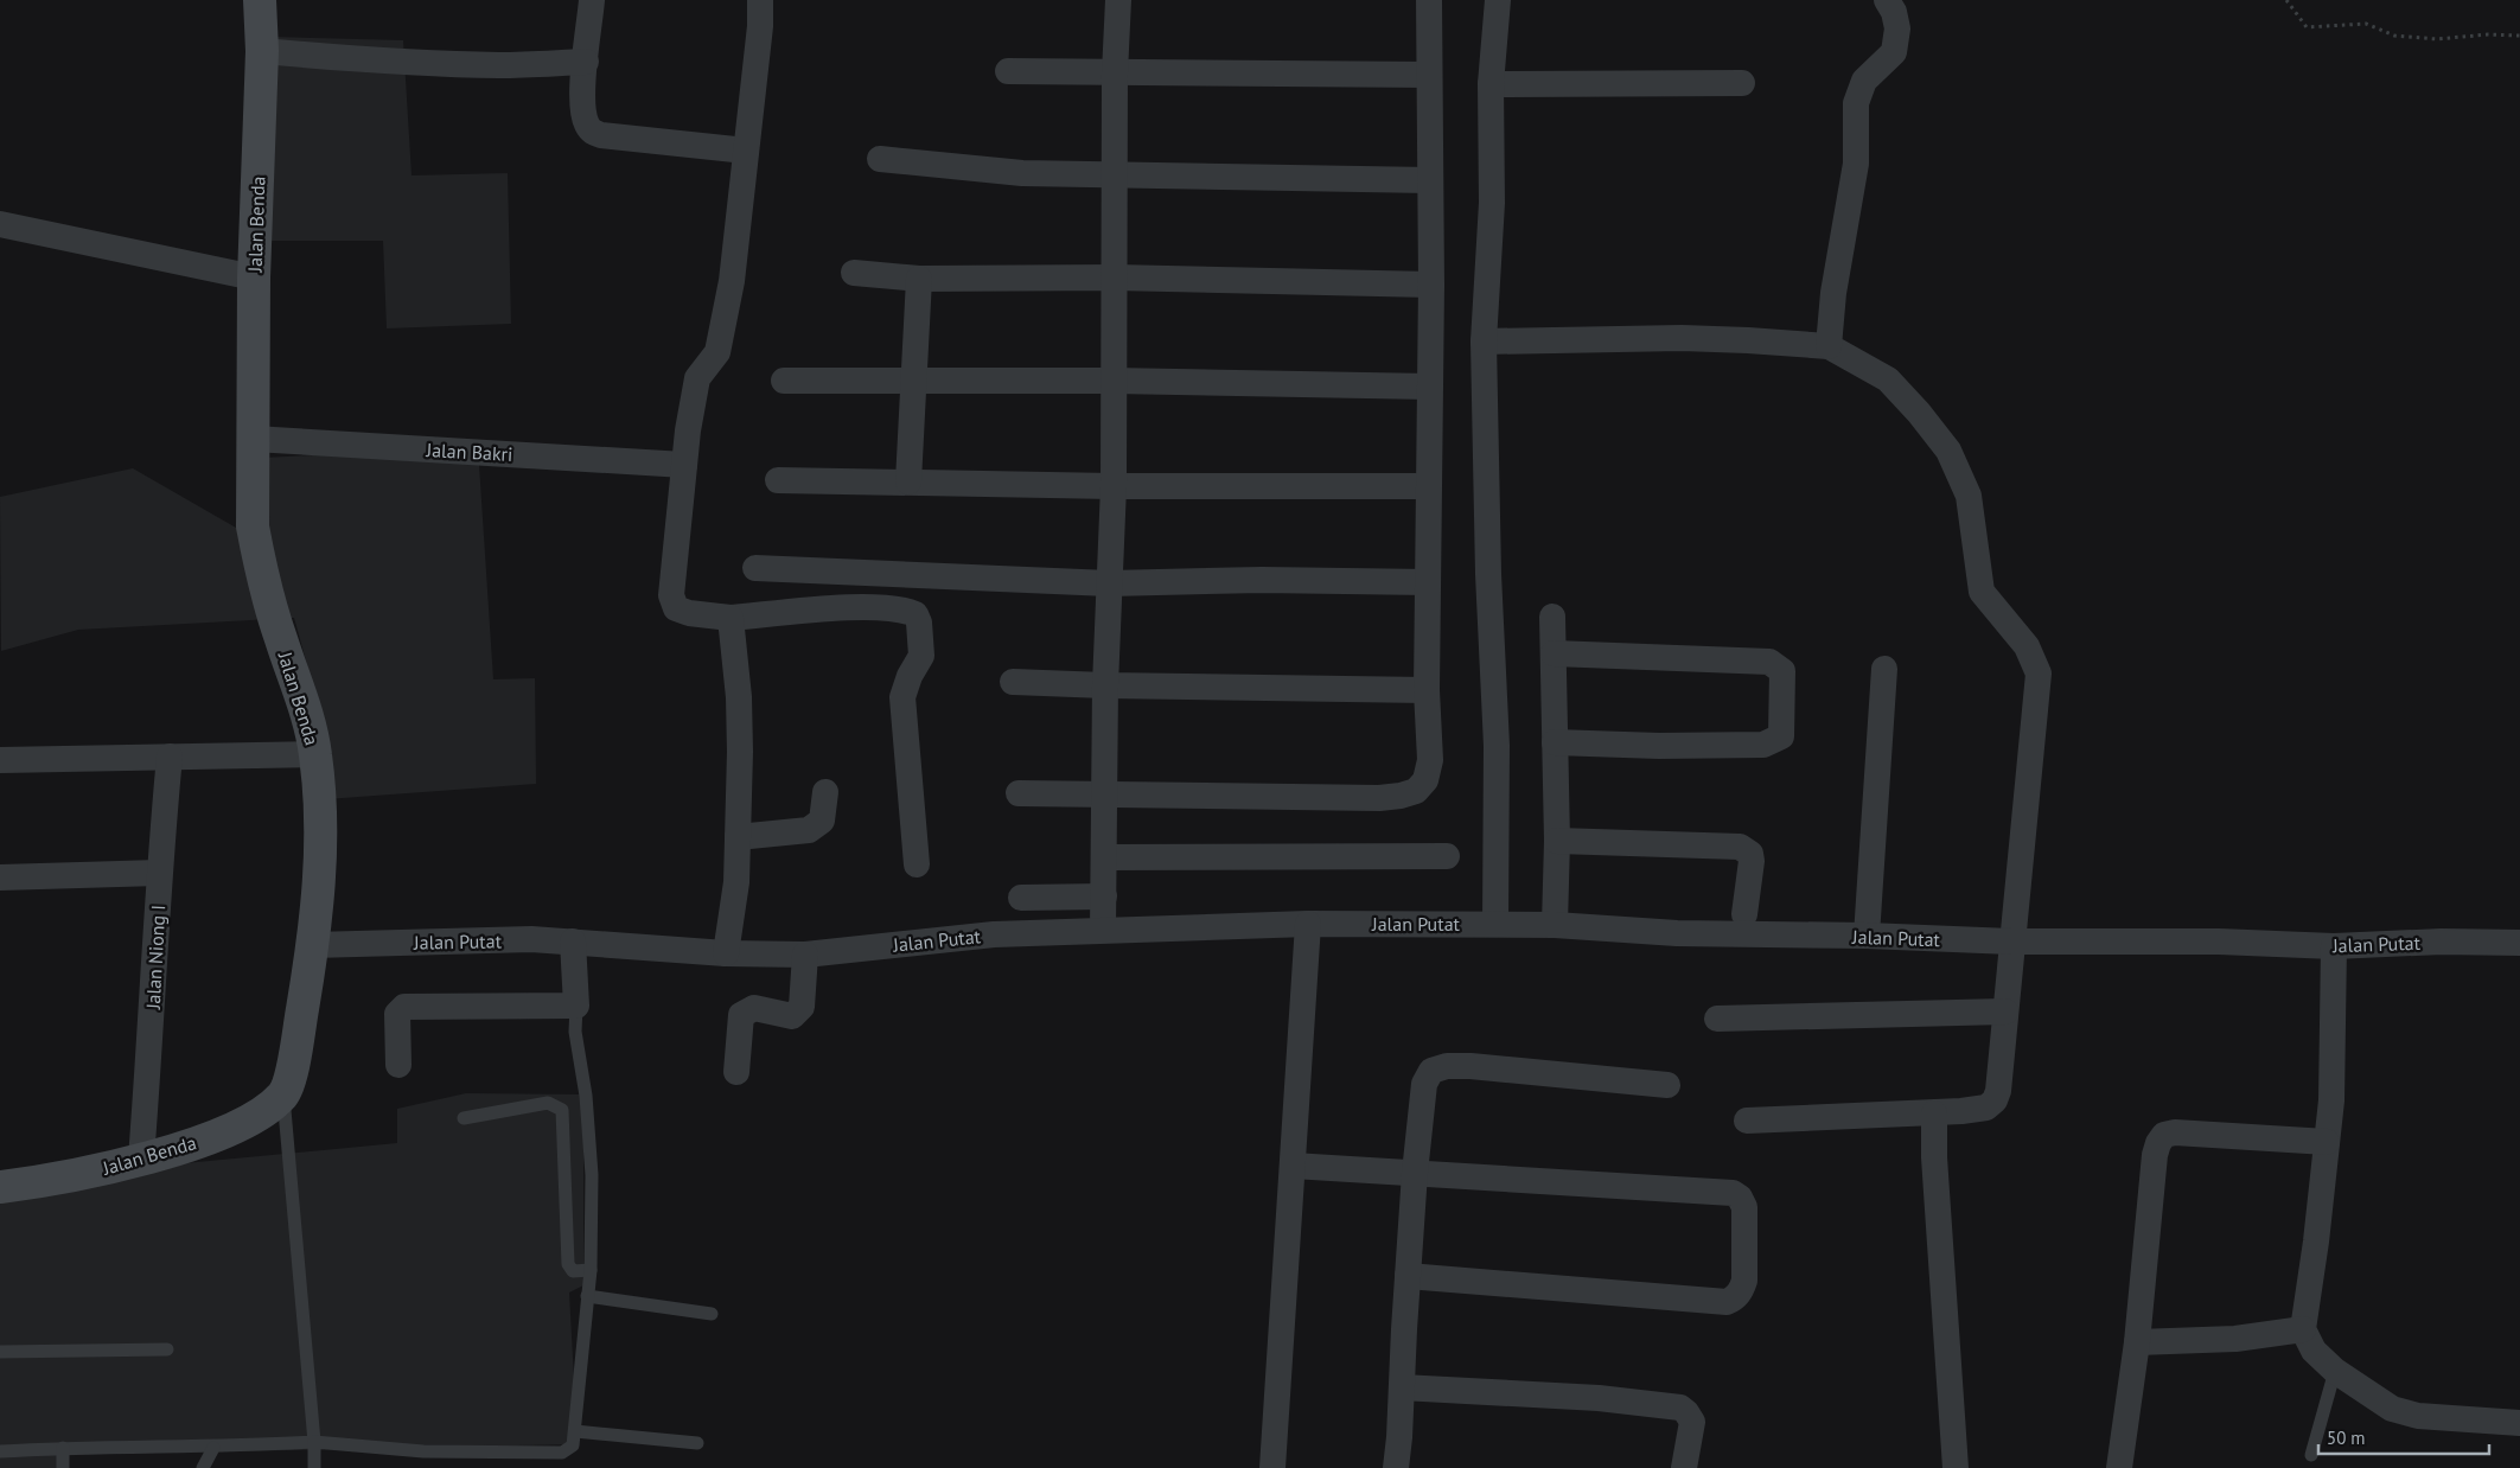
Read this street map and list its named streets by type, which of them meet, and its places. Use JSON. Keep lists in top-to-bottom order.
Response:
{
  "streets": {
    "street": [
      "Jalan Benda",
      "Jalan Bakri",
      "Jalan Putat",
      "Jalan Niong I"
    ]
  },
  "crossings": [
    ["Jalan Benda", "Jalan Bakri"],
    ["Jalan Benda", "Jalan Putat"],
    ["Jalan Benda", "Jalan Niong I"]
  ],
  "scale_bar": "50 m"
}
